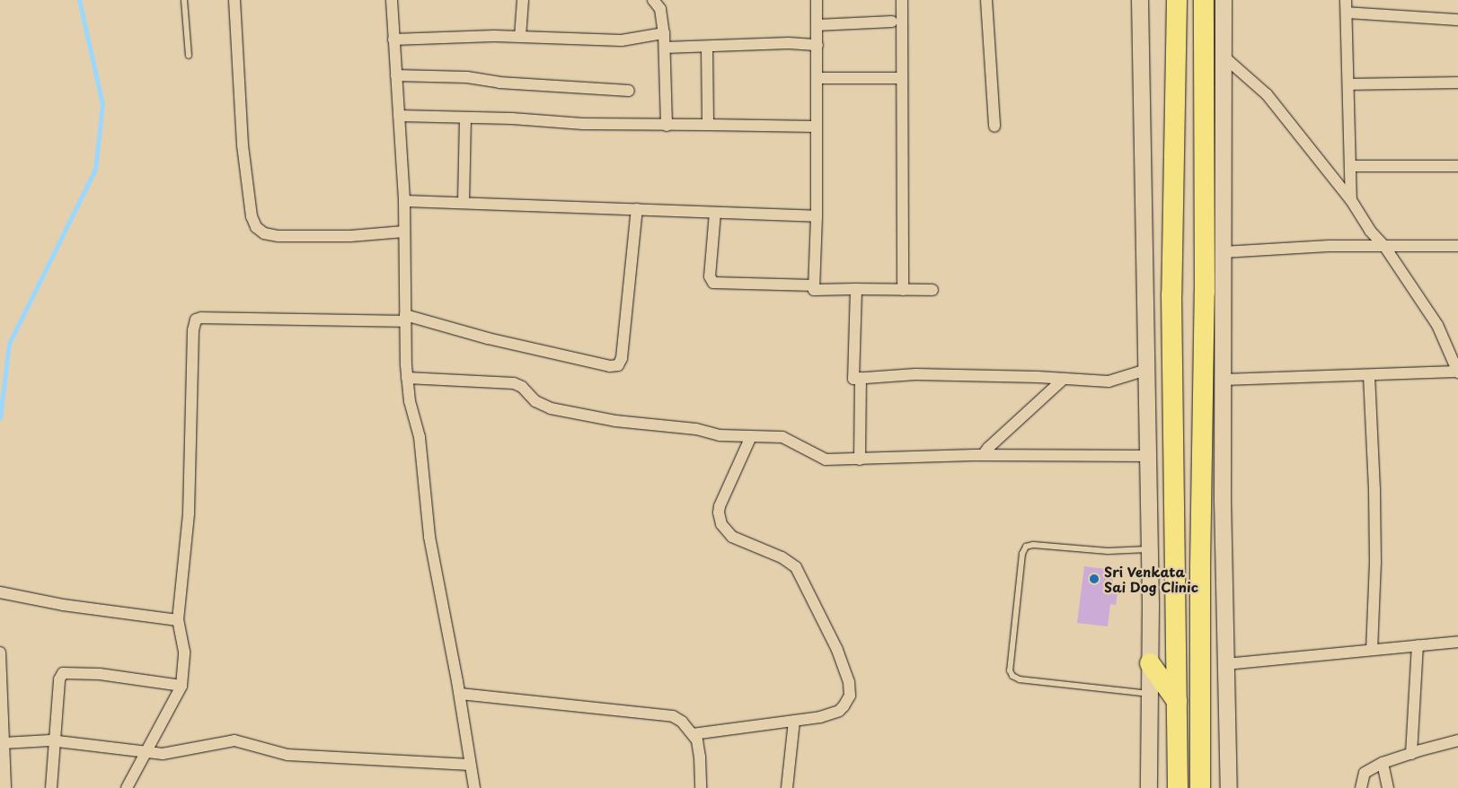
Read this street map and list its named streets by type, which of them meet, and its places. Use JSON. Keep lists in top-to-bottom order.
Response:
{
  "places": ["Sri Venkata Sai Dog Clinic"]
}
